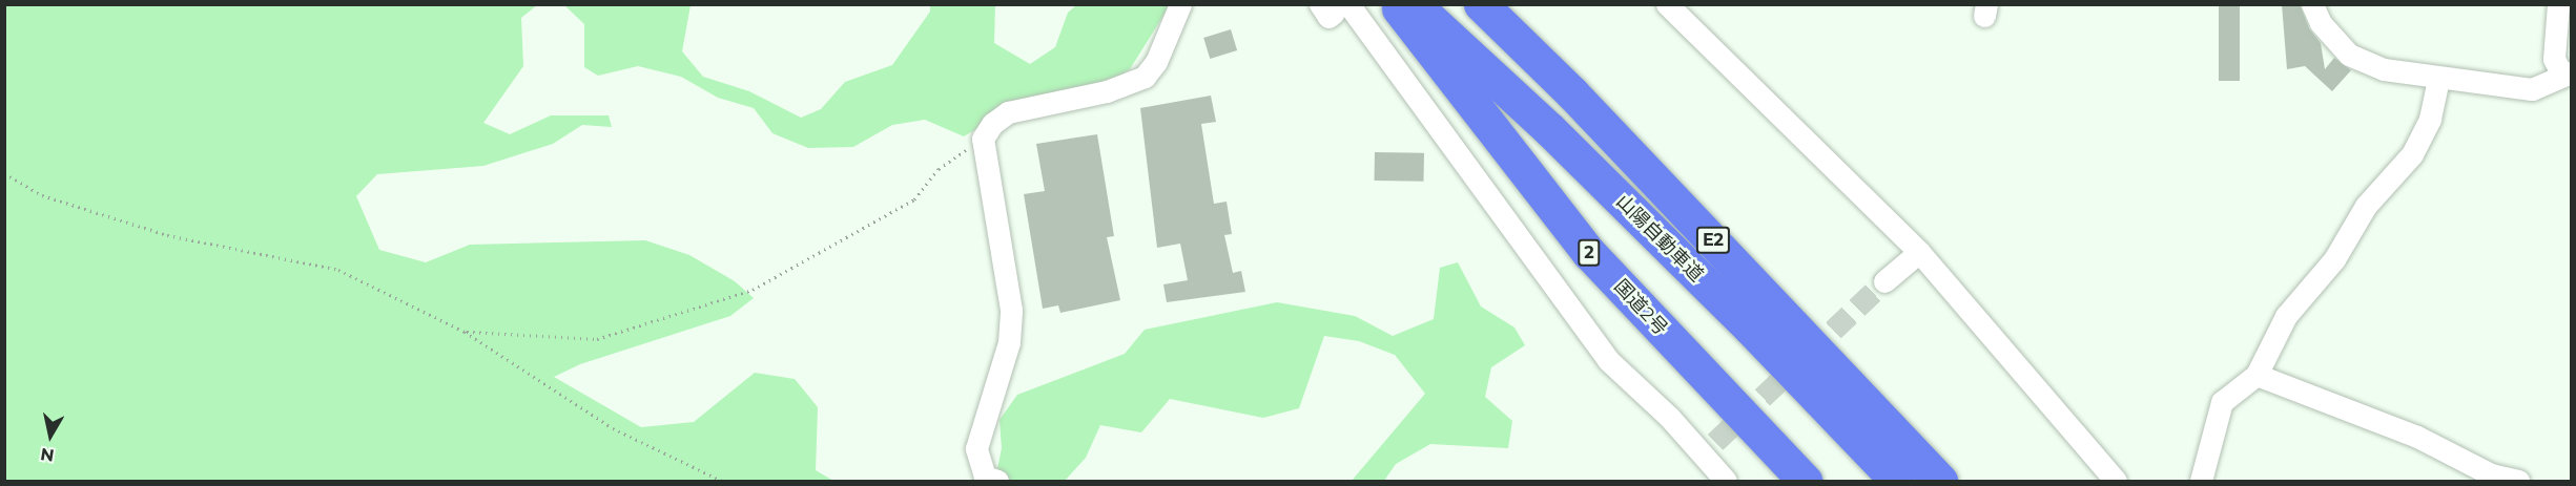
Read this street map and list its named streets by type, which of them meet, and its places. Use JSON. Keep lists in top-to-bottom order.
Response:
{
  "streets": {
    "highway": [
      "山陽自動車道",
      "E2",
      "2",
      "国道2号"
    ]
  },
  "north": "bottom"
}
